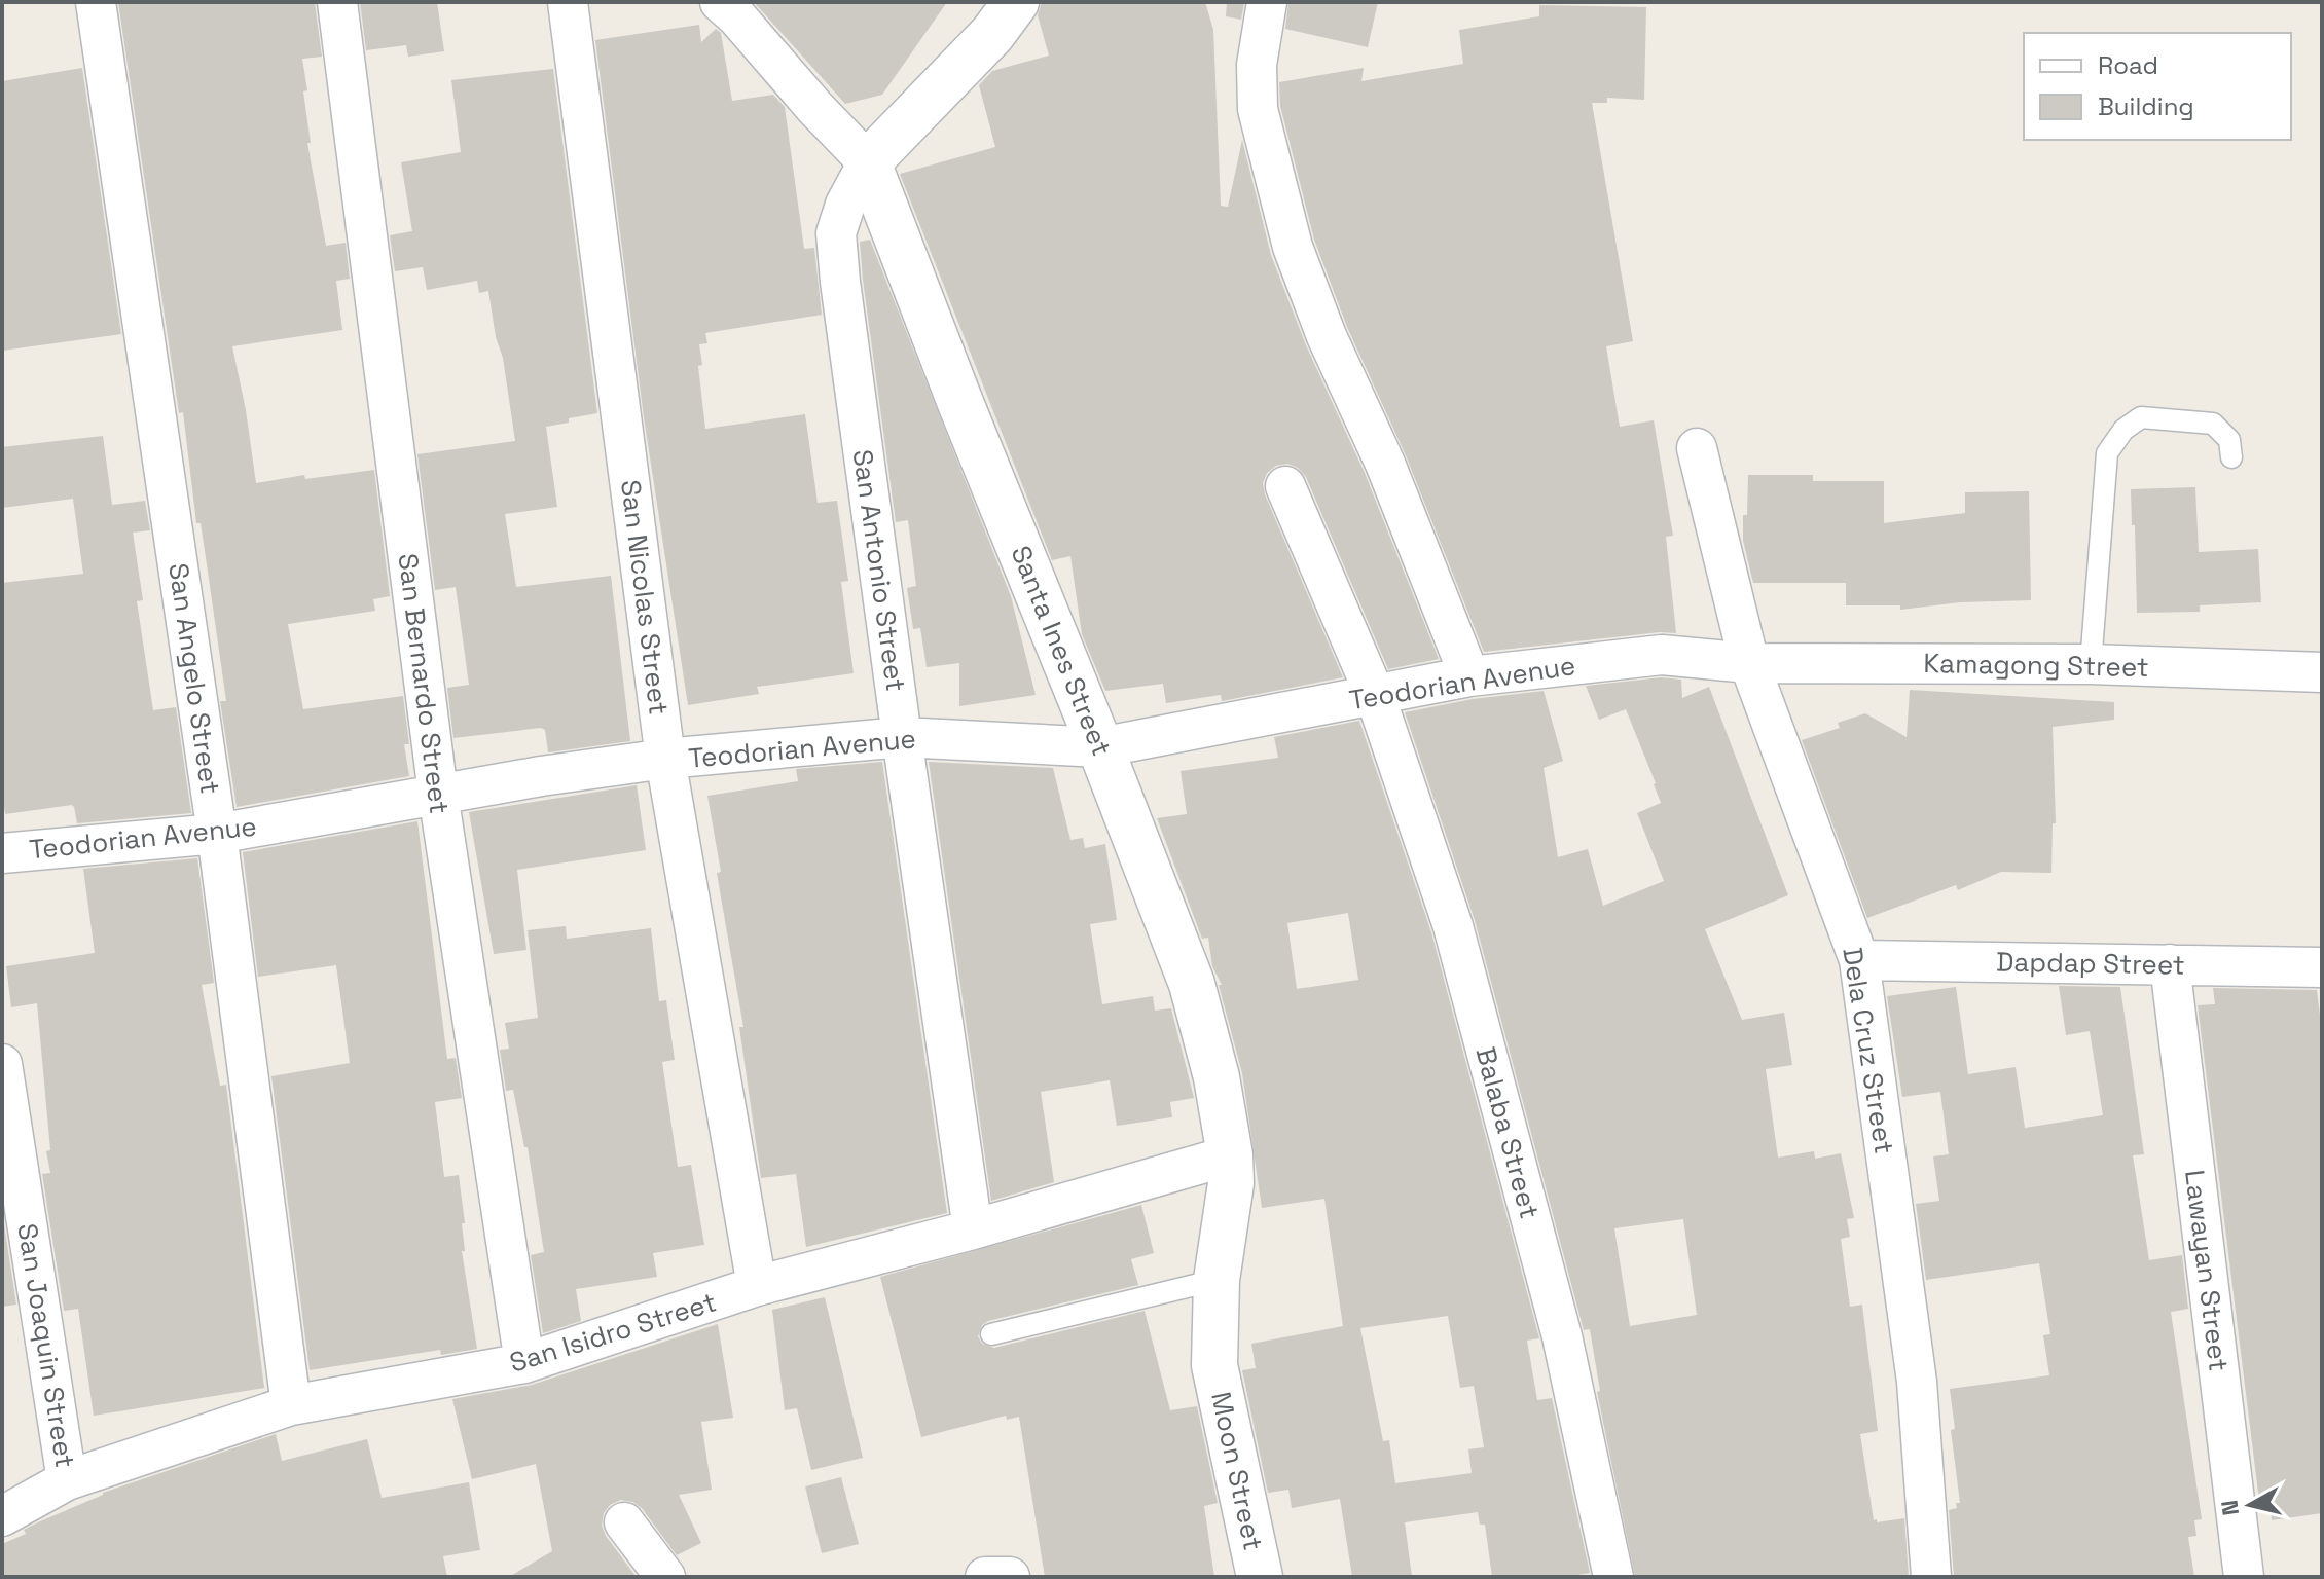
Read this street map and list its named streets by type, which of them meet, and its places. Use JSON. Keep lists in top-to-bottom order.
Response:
{
  "streets": {
    "street": [
      "San Antonio Street",
      "San Nicolas Street",
      "Santa Ines Street",
      "Kamagong Street",
      "San Angelo Street",
      "Teodorian Avenue",
      "San Bernardo Street",
      "Dapdap Street",
      "Dela Cruz Street",
      "Balaba Street",
      "Lawayan Street",
      "San Isidro Street",
      "San Joaquin Street",
      "Moon Street"
    ]
  },
  "crossings": [
    ["San Antonio Street", "Santa Ines Street"],
    ["San Antonio Street", "Teodorian Avenue"],
    ["San Antonio Street", "San Isidro Street"],
    ["San Nicolas Street", "Teodorian Avenue"],
    ["San Nicolas Street", "San Isidro Street"],
    ["Santa Ines Street", "Teodorian Avenue"],
    ["Santa Ines Street", "San Isidro Street"],
    ["Santa Ines Street", "Moon Street"],
    ["Kamagong Street", "Teodorian Avenue"],
    ["Kamagong Street", "Dela Cruz Street"],
    ["San Angelo Street", "Teodorian Avenue"],
    ["San Angelo Street", "San Isidro Street"],
    ["Teodorian Avenue", "San Bernardo Street"],
    ["Teodorian Avenue", "Dela Cruz Street"],
    ["Teodorian Avenue", "Balaba Street"],
    ["San Bernardo Street", "San Isidro Street"],
    ["Dapdap Street", "Dela Cruz Street"],
    ["Dapdap Street", "Lawayan Street"],
    ["San Isidro Street", "San Joaquin Street"]
  ],
  "legend": ["Road", "Building"],
  "north": "left"
}
